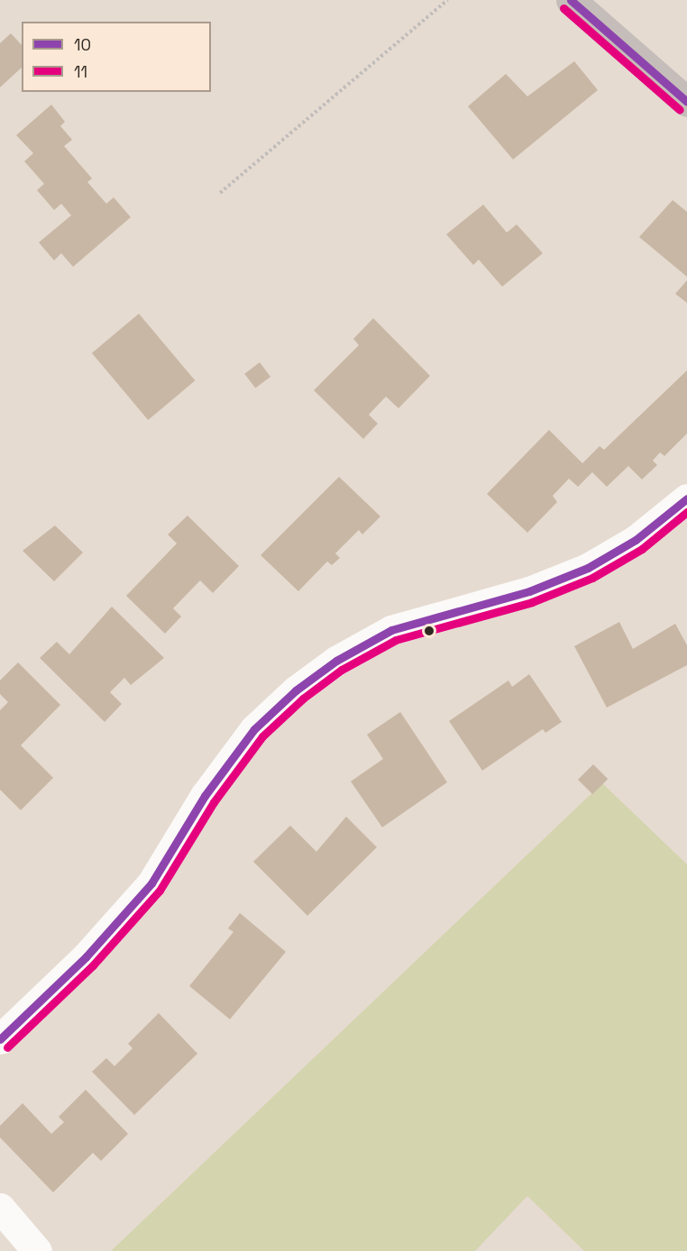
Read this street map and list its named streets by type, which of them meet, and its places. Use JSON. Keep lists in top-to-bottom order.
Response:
{
  "lines": ["transit line 10", "transit line 11"],
  "legend": ["10", "11"]
}
